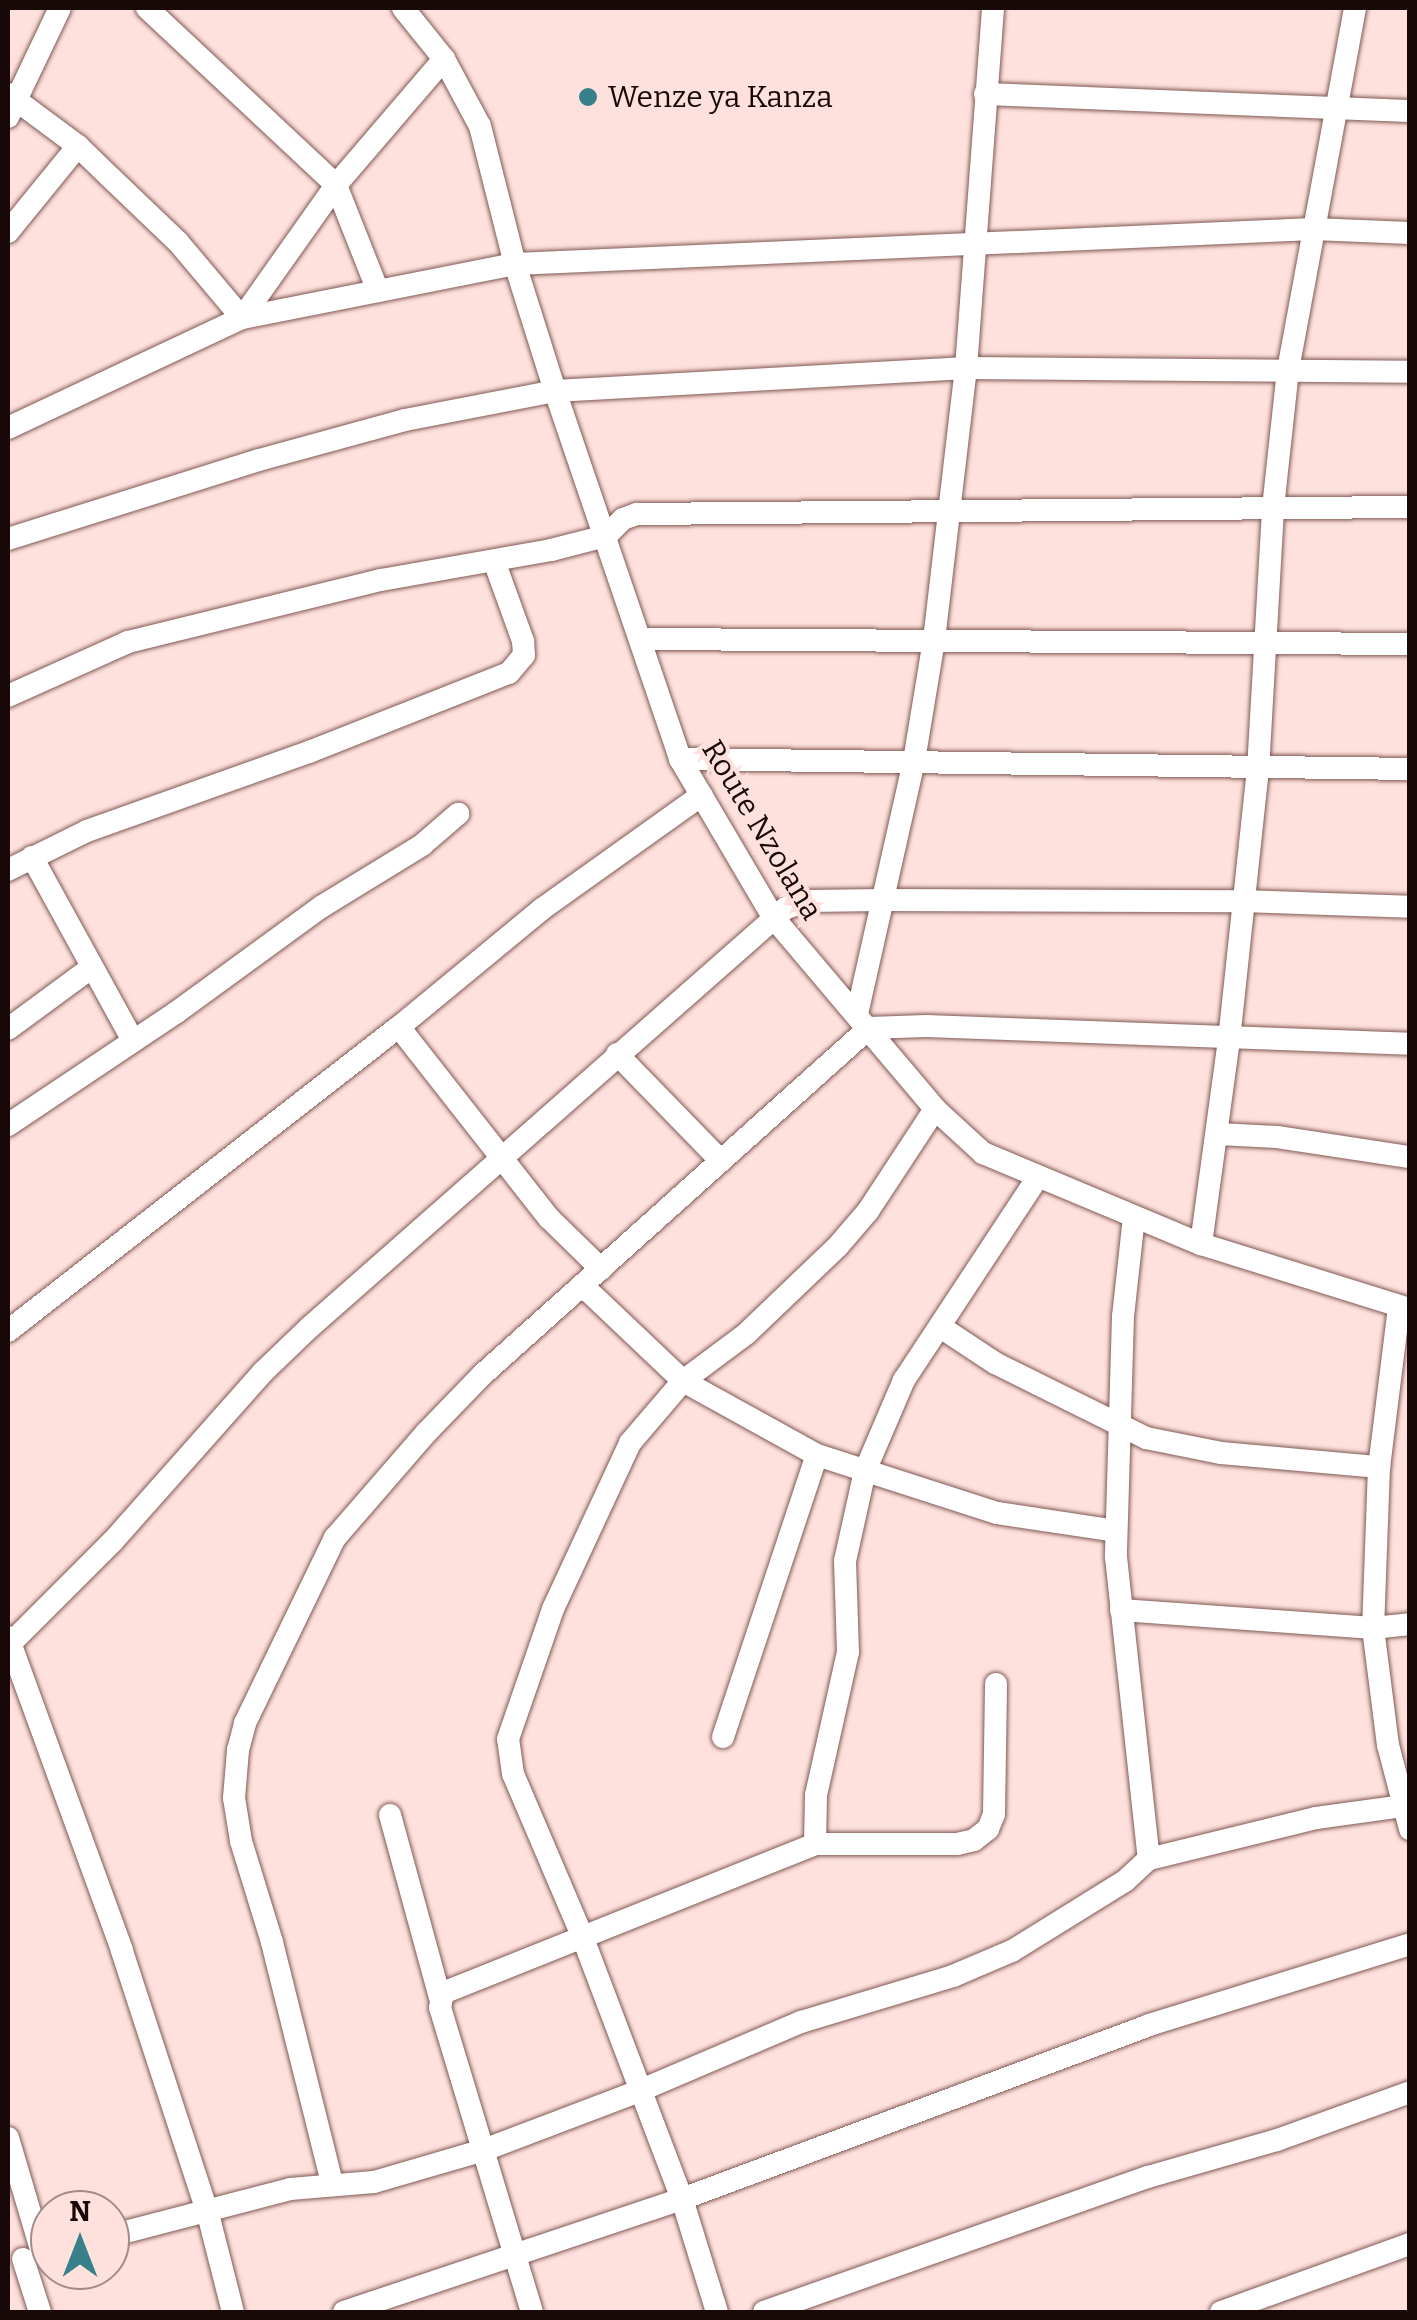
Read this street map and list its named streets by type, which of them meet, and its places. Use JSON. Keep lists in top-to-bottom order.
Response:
{
  "streets": {
    "street": ["Route Nzolana"]
  },
  "places": ["Wenze ya Kanza"],
  "north": "top"
}
